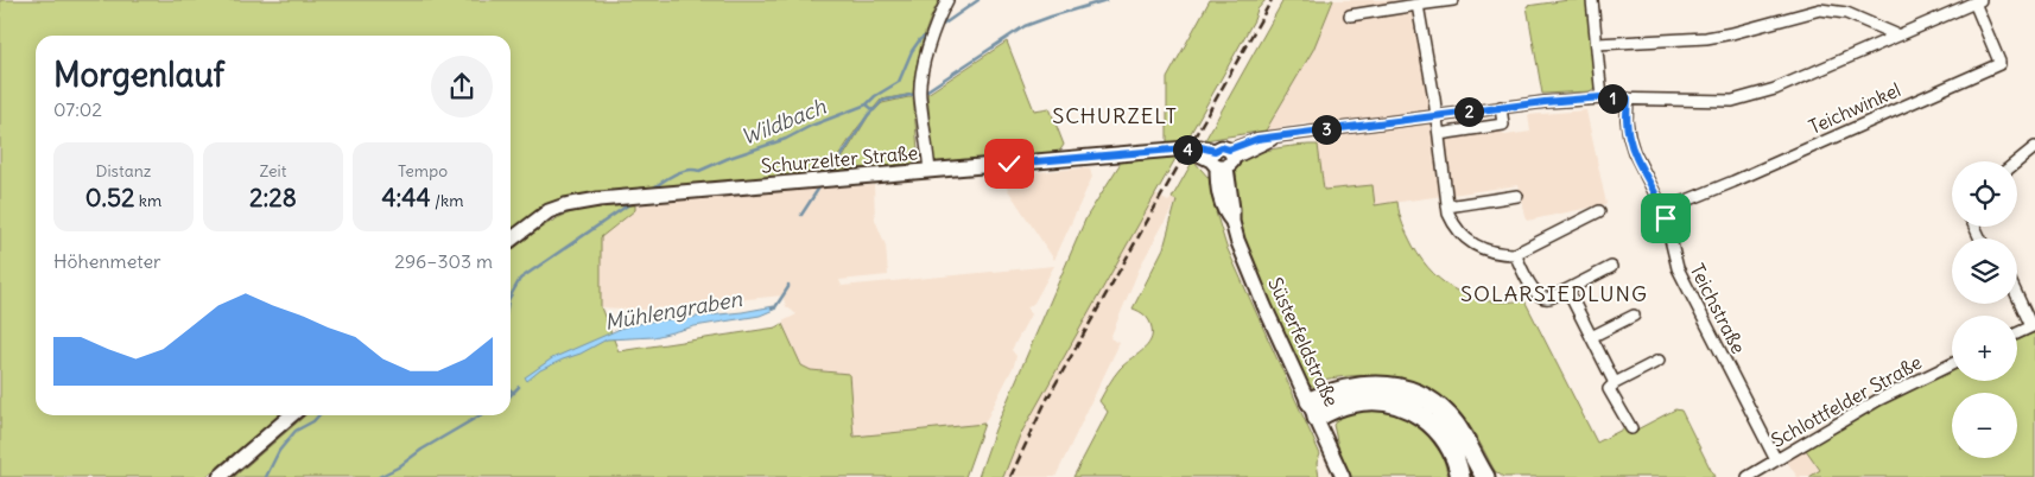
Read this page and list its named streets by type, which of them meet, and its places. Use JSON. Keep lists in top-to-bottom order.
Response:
{
  "streets": {
    "street": [
      "Teichwinkel",
      "Schurzelter Straße",
      "Teichstraße",
      "Süsterfeldstraße",
      "Schlottfelder Straße"
    ]
  },
  "crossings": [
    ["Teichwinkel", "Teichstraße"],
    ["Schurzelter Straße", "Süsterfeldstraße"],
    ["Teichstraße", "Schlottfelder Straße"]
  ],
  "districts": ["SCHURZELT", "SOLARSIEDLUNG"],
  "water": ["Wildbach", "Mühlengraben"],
  "page": {
    "heading": ["Morgenlauf", "07:02"],
    "pins": [
      "1",
      "2",
      "3",
      "4"
    ],
    "stats": [
      ["Distanz", "0.52 km"],
      ["Zeit", "2:28"],
      ["Tempo", "4:44 /km"]
    ],
    "map_buttons": ["+", "−"],
    "chart": ["Höhenmeter", "296–303 m"]
  }
}
